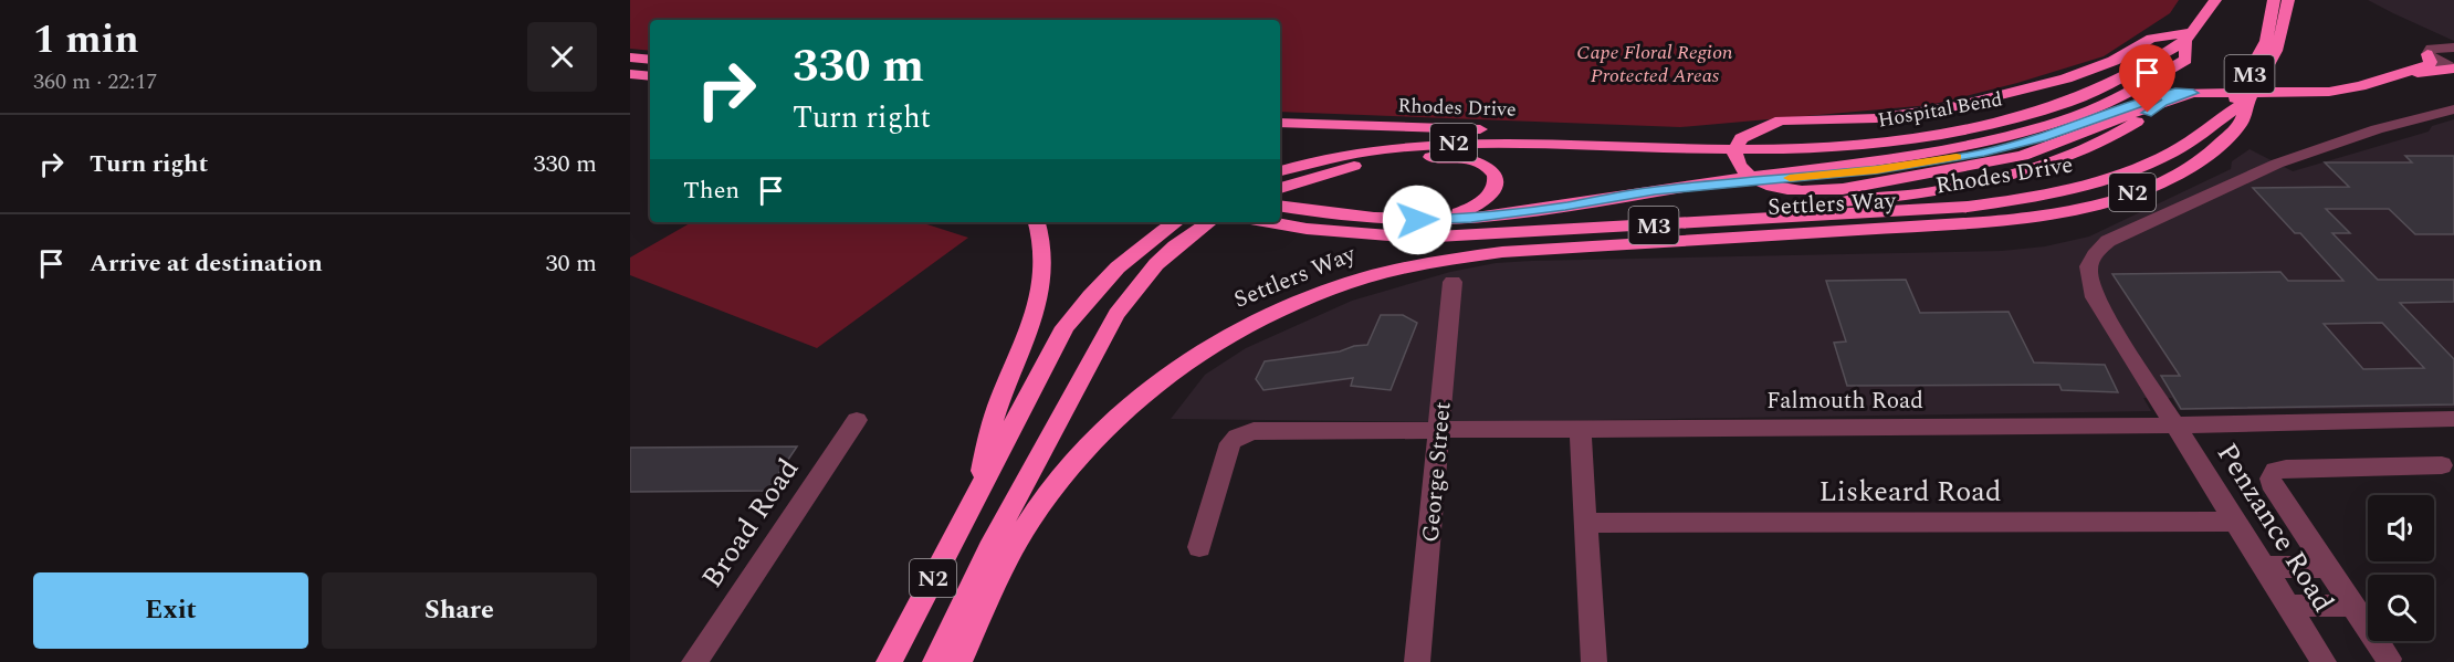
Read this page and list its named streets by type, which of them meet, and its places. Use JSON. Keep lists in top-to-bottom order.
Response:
{
  "streets": {
    "highway": [
      "M3",
      "Rhodes Drive",
      "Hospital Bend",
      "N2",
      "Settlers Way"
    ],
    "street": [
      "Falmouth Road",
      "George Street",
      "Liskeard Road",
      "Broad Road",
      "Penzance Road"
    ]
  },
  "crossings": [
    ["M3", "Rhodes Drive"],
    ["Rhodes Drive", "Hospital Bend"],
    ["Rhodes Drive", "N2"],
    ["Hospital Bend", "N2"],
    ["N2", "Settlers Way"],
    ["Falmouth Road", "George Street"],
    ["Falmouth Road", "Penzance Road"],
    ["Liskeard Road", "Penzance Road"]
  ],
  "parks": ["Cape Floral Region Protected Areas"],
  "page": {
    "heading": ["1 min", "360 m · 22:17"],
    "turn": ["330 m", "Turn right"],
    "list": [
      {
        "name": "Turn right",
        "value": "330 m"
      },
      {
        "name": "Arrive at destination",
        "value": "30 m"
      }
    ],
    "then": "Then",
    "buttons": ["Exit", "Share"]
  }
}
